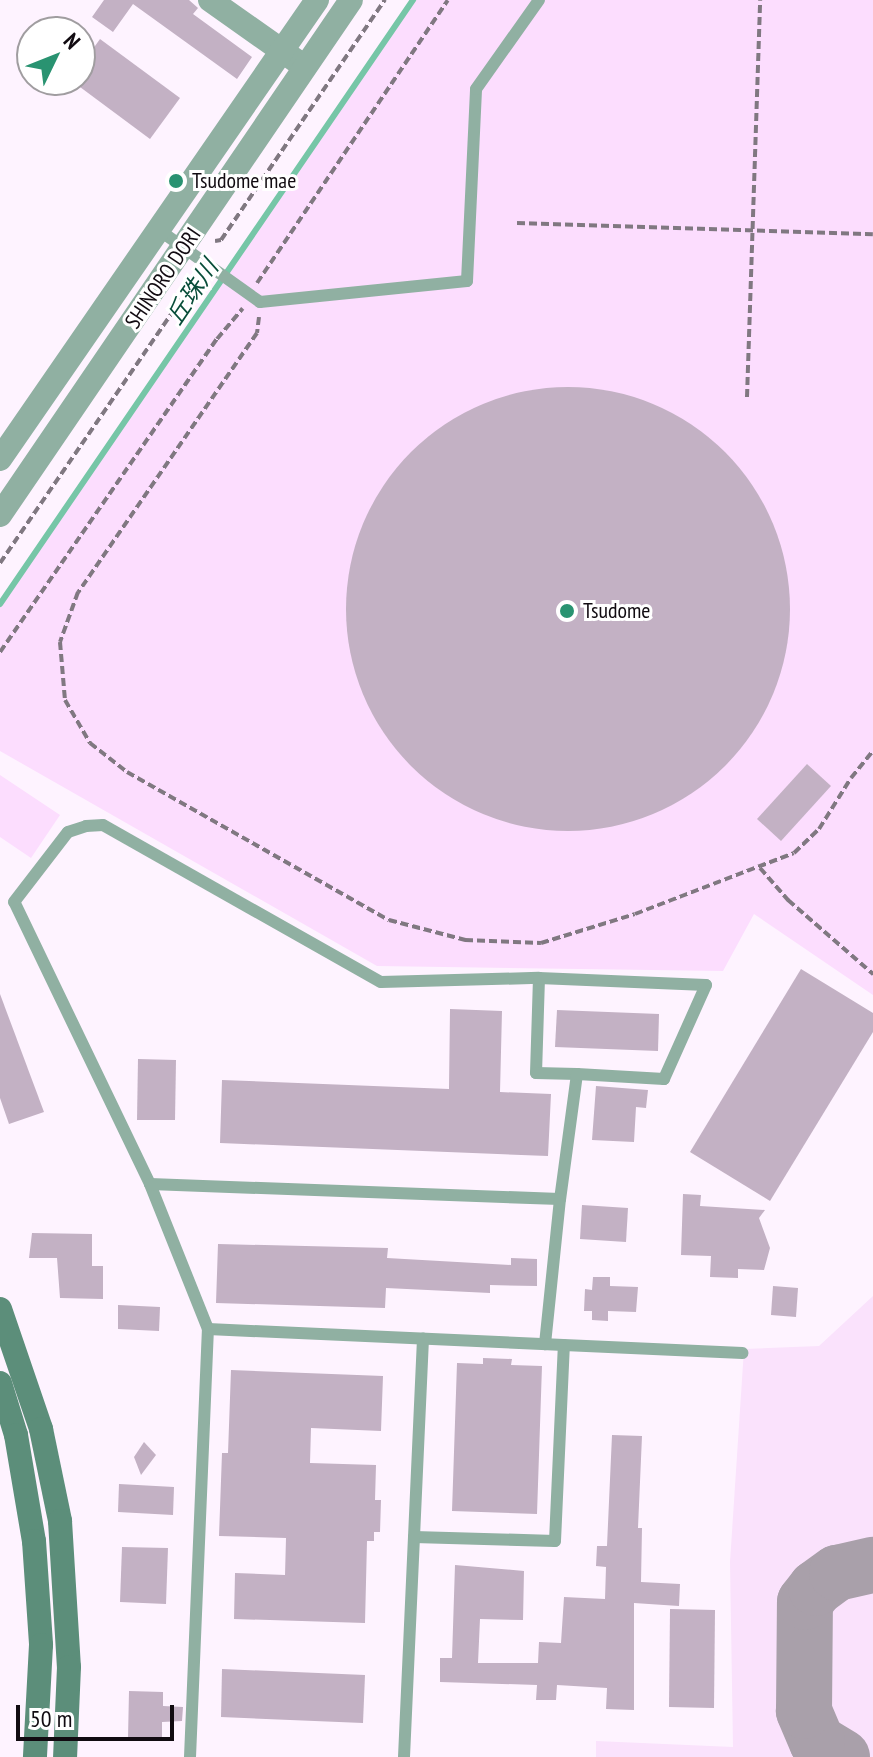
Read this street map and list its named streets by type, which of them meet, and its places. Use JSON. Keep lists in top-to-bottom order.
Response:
{
  "streets": {
    "street": ["SHINORO DORI"]
  },
  "water": ["丘珠川"],
  "places": ["Tsudome mae", "Tsudome"],
  "scale_bar": "50 m",
  "north": "top right"
}
